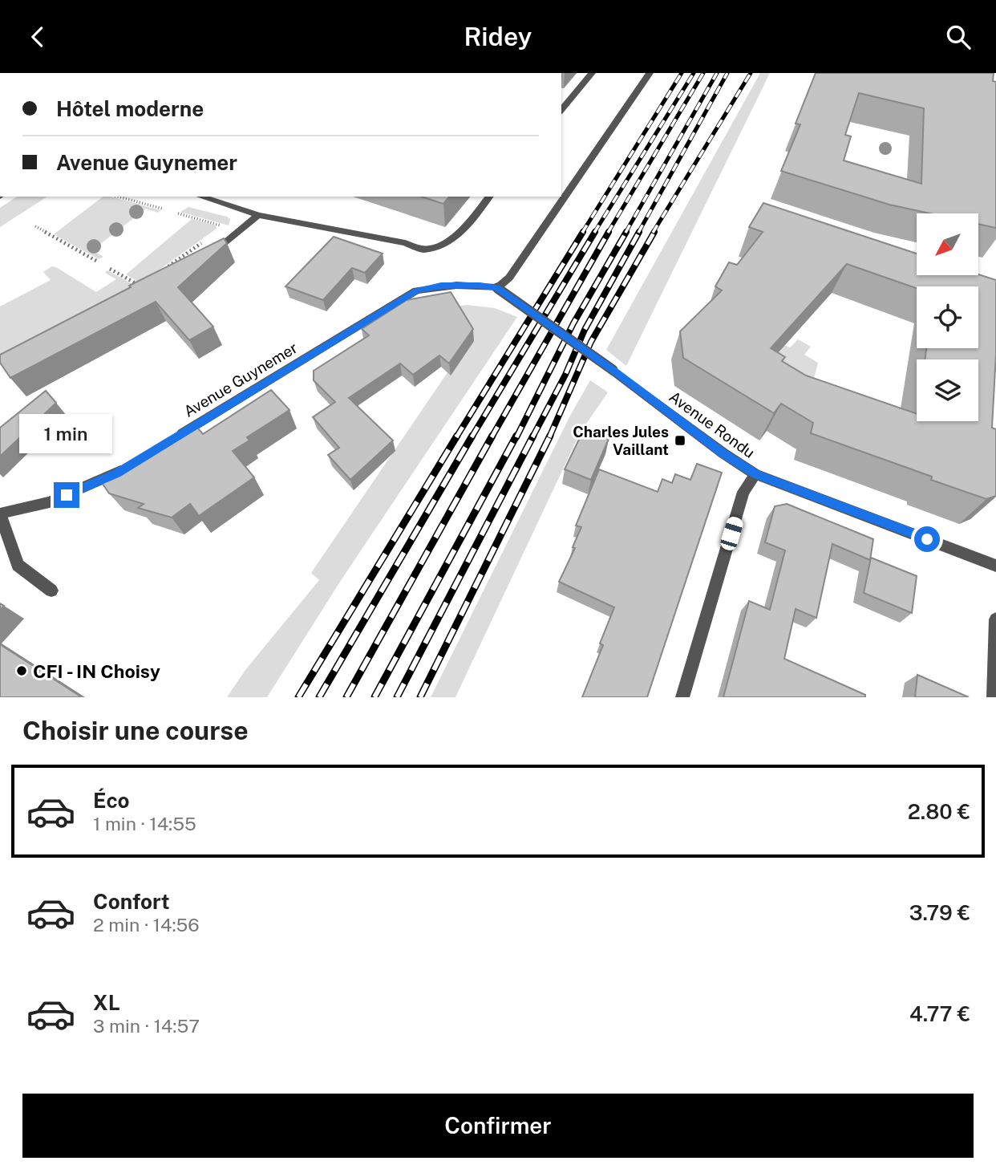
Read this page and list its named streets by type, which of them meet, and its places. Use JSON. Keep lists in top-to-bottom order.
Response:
{
  "streets": {
    "street": ["Avenue Guynemer", "Avenue Rondu"]
  },
  "crossings": [
    ["Avenue Guynemer", "Avenue Rondu"]
  ],
  "places": {
    "transit": ["Charles Jules Vaillant"],
    "other": ["CFI - IN Choisy"]
  },
  "north": "bottom left",
  "page": {
    "header": "Ridey",
    "banner": ["Hôtel moderne", "Avenue Guynemer"],
    "bubble": "1 min",
    "heading": "Choisir une course",
    "list": [
      {
        "name": "Éco",
        "note": "1 min · 14:55",
        "value": "2.80 €"
      },
      {
        "name": "Confort",
        "note": "2 min · 14:56",
        "value": "3.79 €"
      },
      {
        "name": "XL",
        "note": "3 min · 14:57",
        "value": "4.77 €"
      }
    ],
    "buttons": "Confirmer"
  }
}
